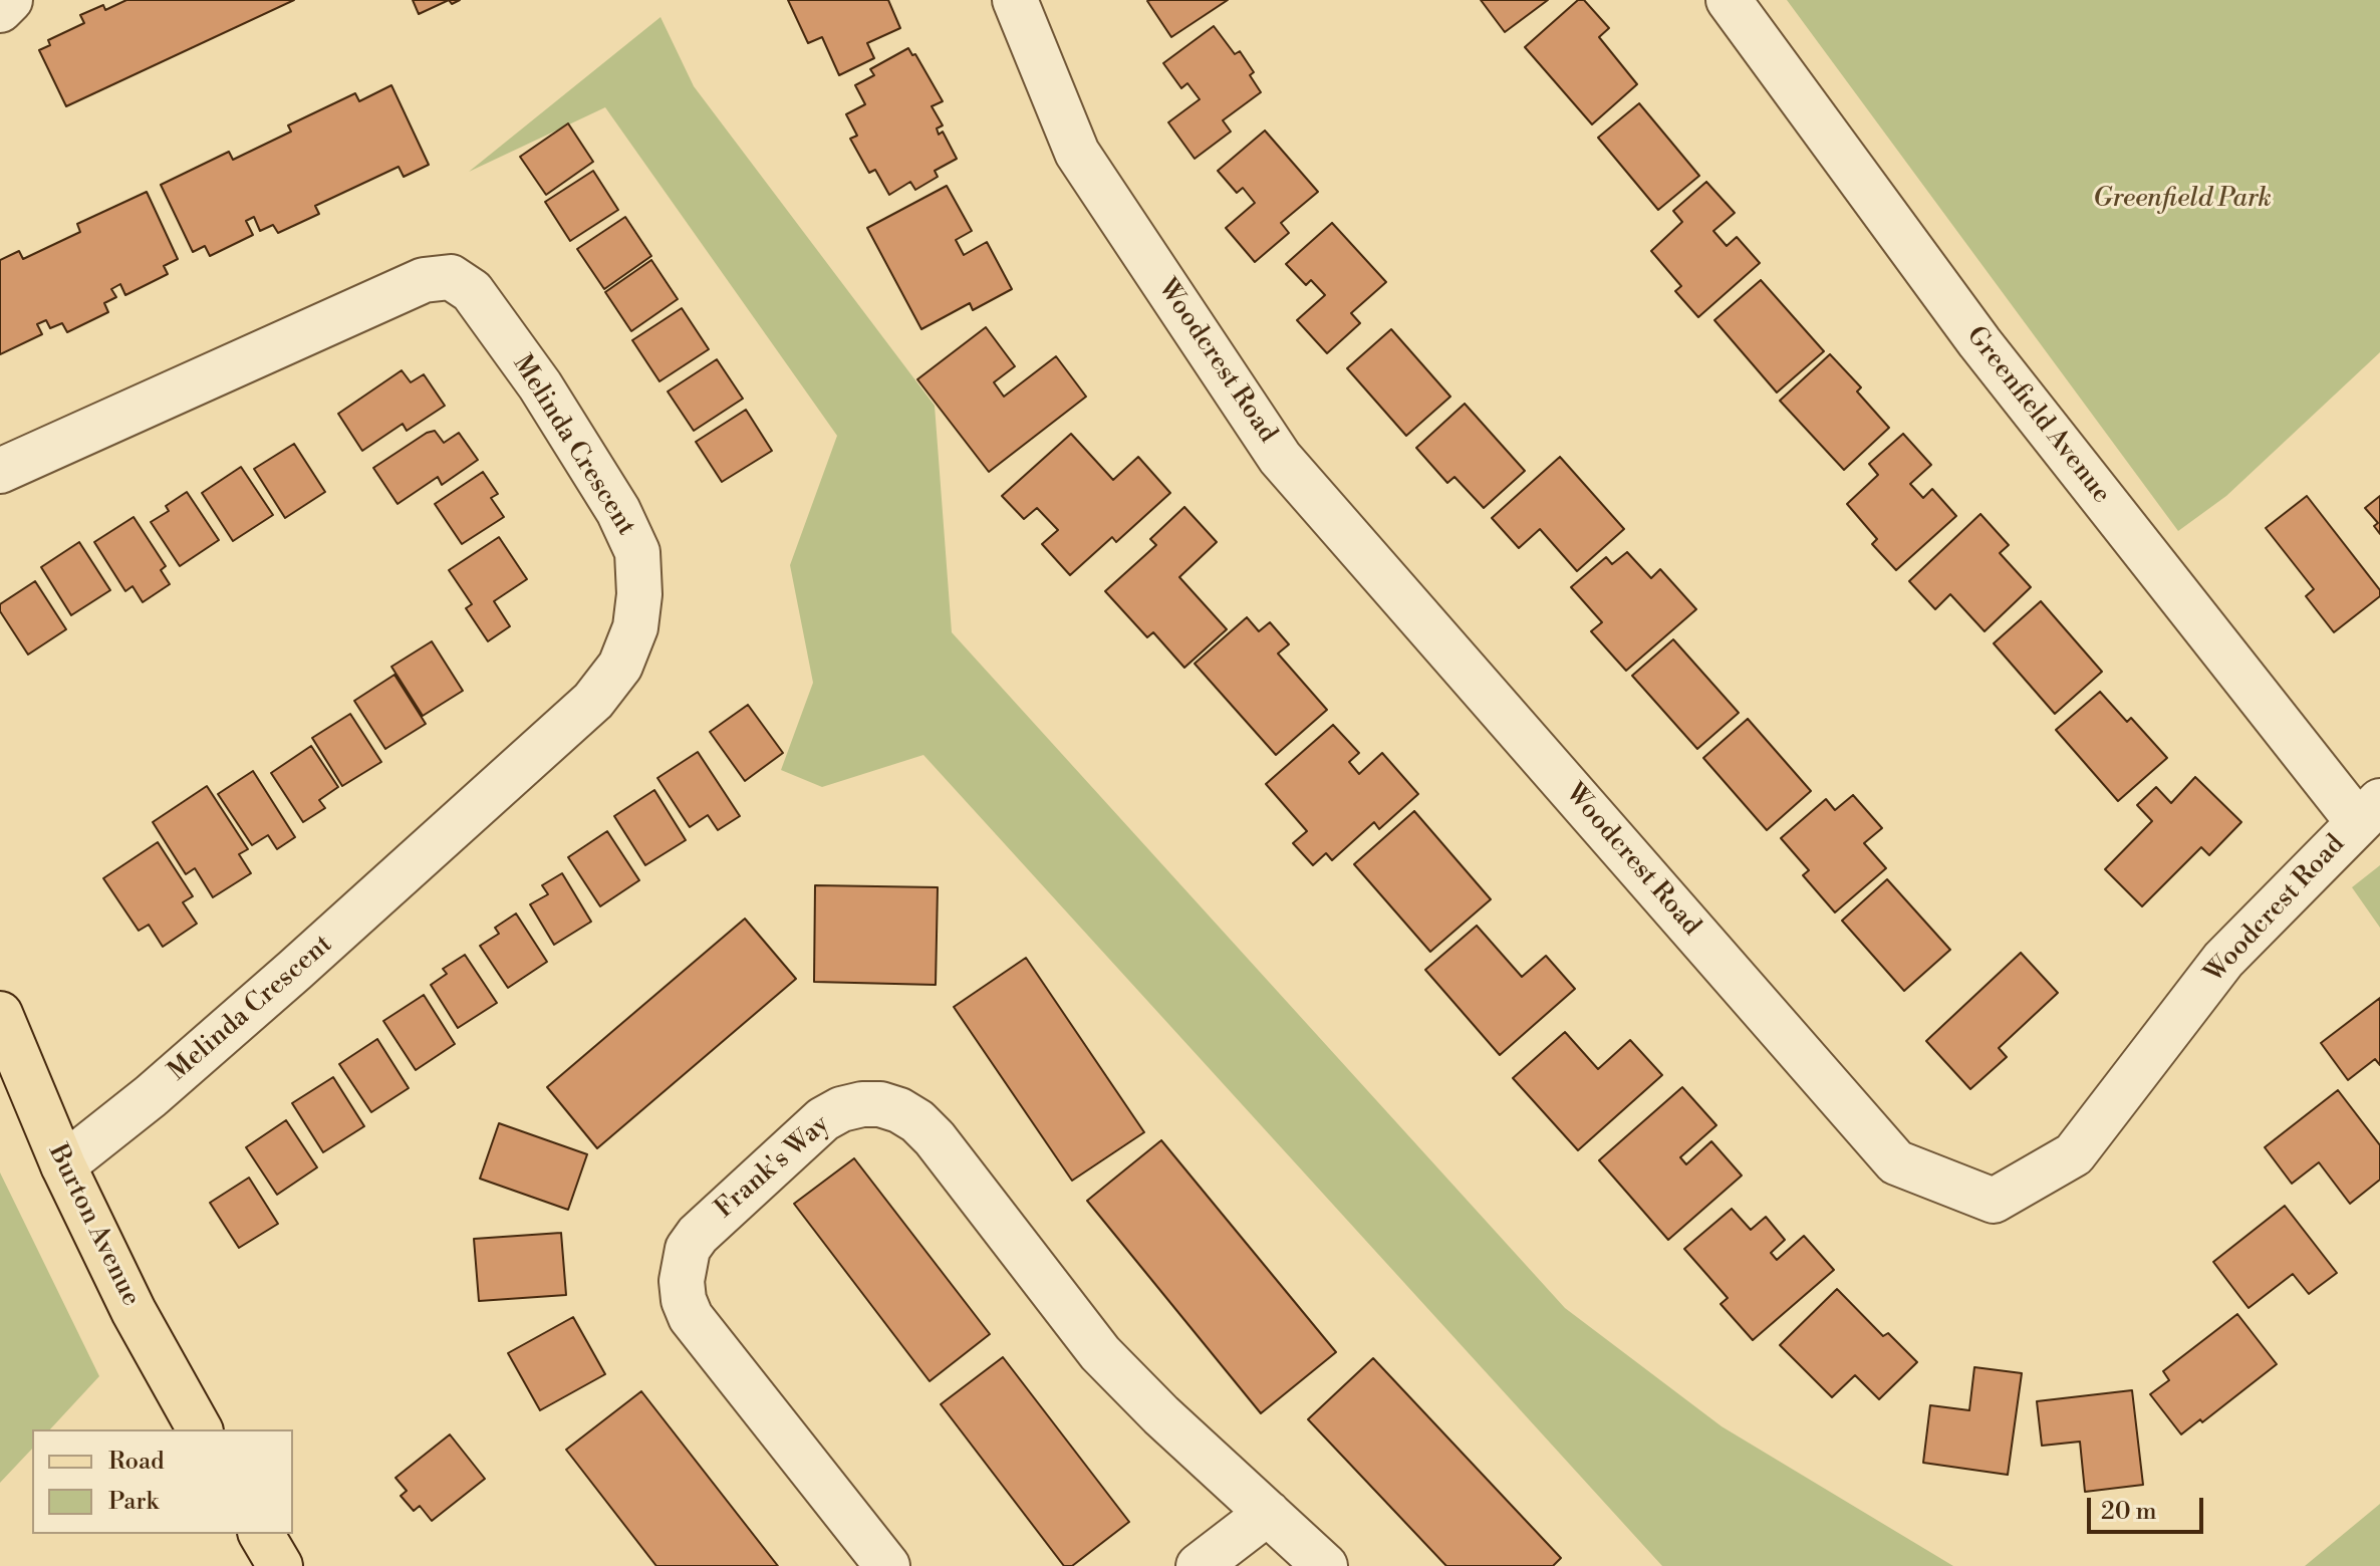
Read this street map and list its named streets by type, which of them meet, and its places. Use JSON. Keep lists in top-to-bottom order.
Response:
{
  "streets": {
    "main road": ["Burton Avenue"],
    "street": [
      "Woodcrest Road",
      "Greenfield Avenue",
      "Melinda Crescent",
      "Frank's Way"
    ]
  },
  "crossings": [
    ["Woodcrest Road", "Greenfield Avenue"],
    ["Melinda Crescent", "Burton Avenue"]
  ],
  "parks": ["Greenfield Park"],
  "legend": ["Road", "Park"],
  "scale_bar": "20 m"
}
